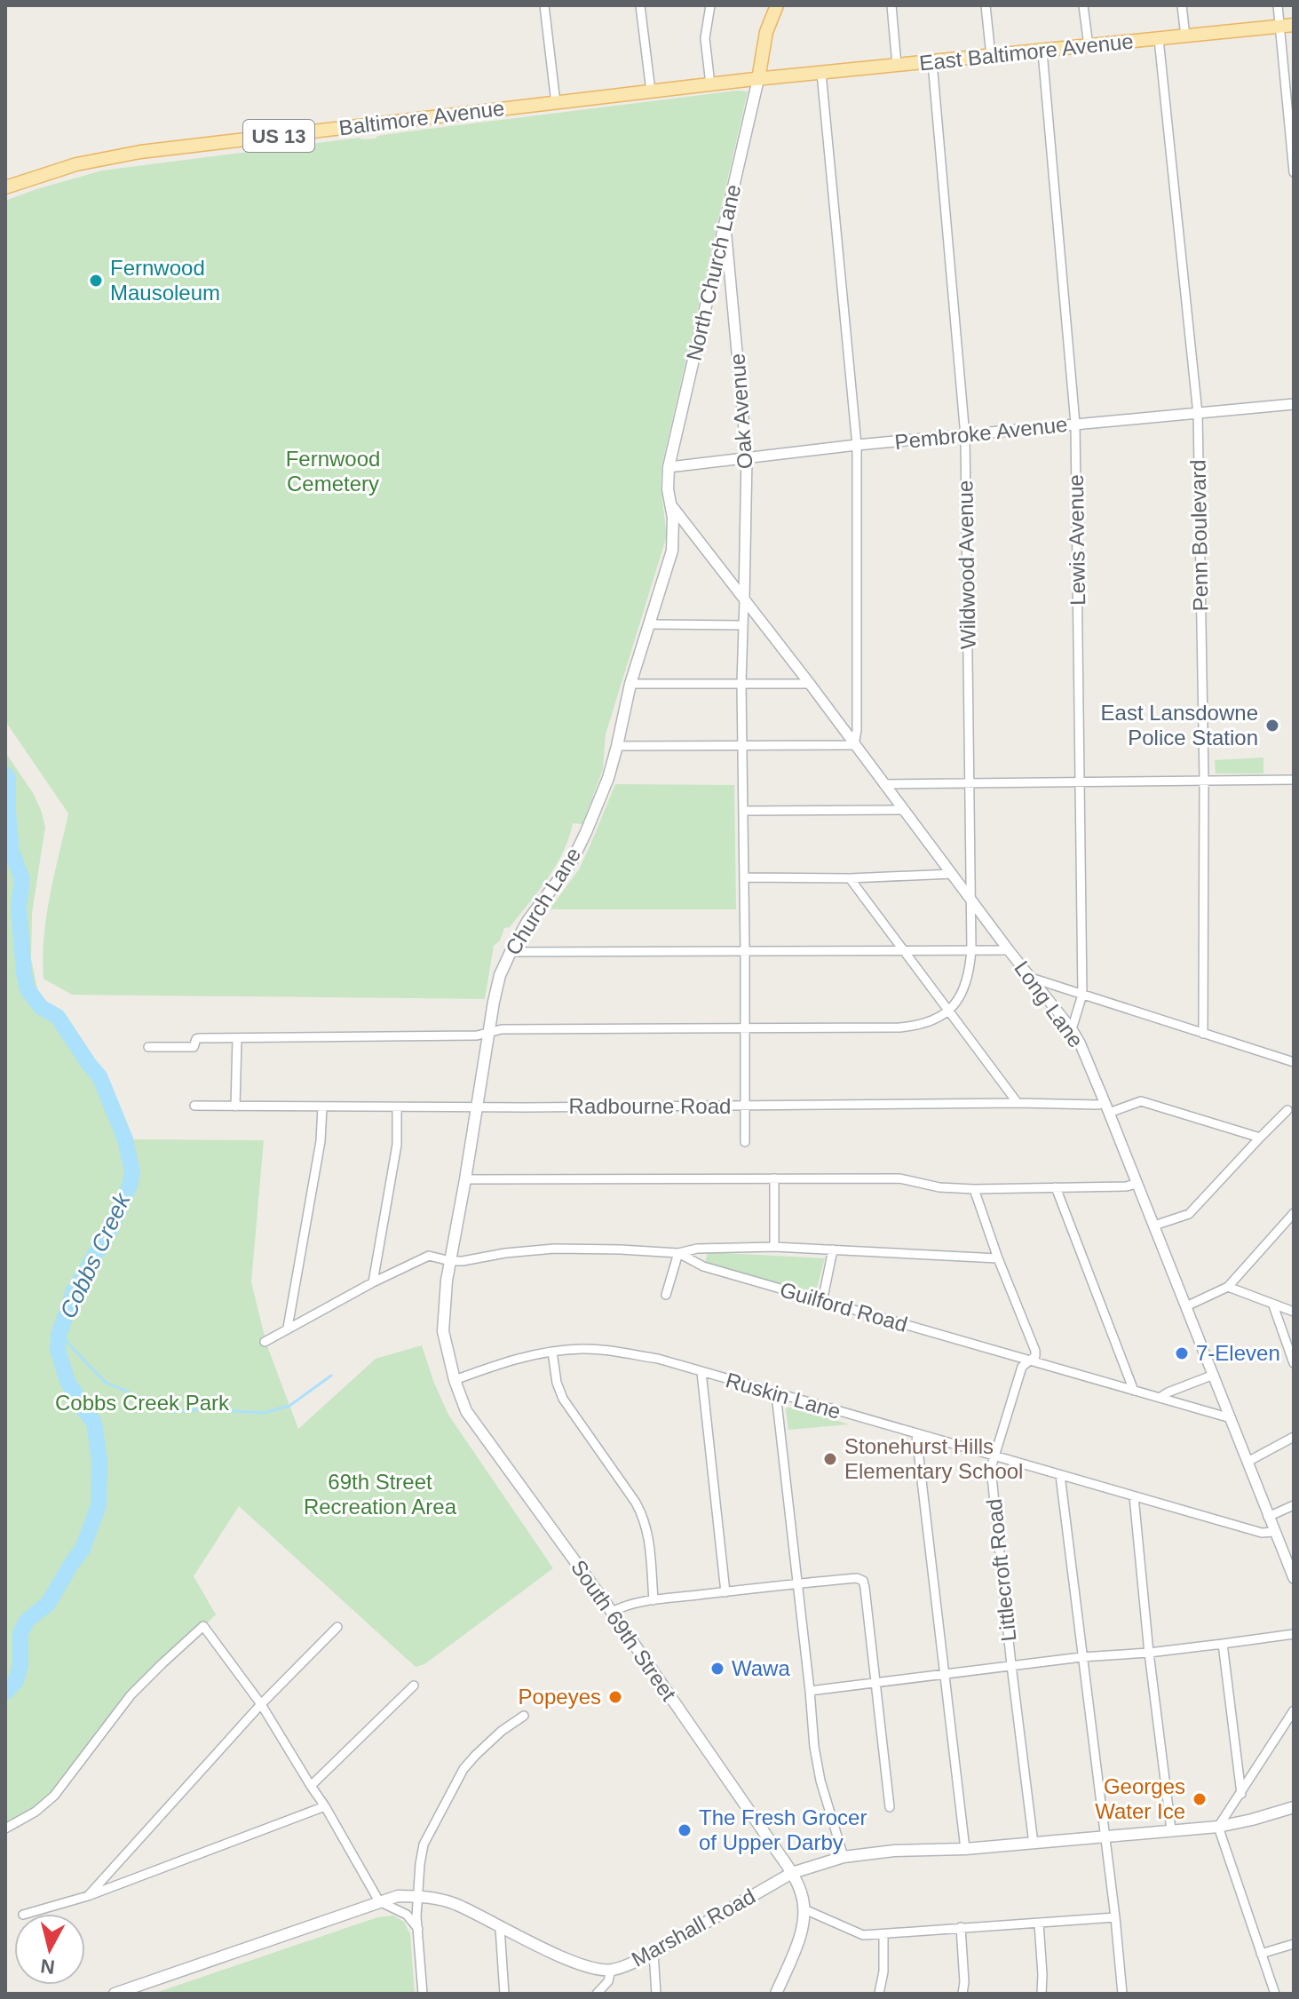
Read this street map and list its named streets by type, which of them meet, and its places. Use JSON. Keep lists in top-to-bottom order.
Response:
{
  "streets": {
    "main road": [
      "East Baltimore Avenue",
      "Baltimore Avenue",
      "US 13",
      "North Church Lane",
      "Church Lane",
      "South 69th Street",
      "Marshall Road"
    ],
    "street": [
      "Oak Avenue",
      "Pembroke Avenue",
      "Penn Boulevard",
      "Lewis Avenue",
      "Wildwood Avenue",
      "Long Lane",
      "Radbourne Road",
      "Guilford Road",
      "Ruskin Lane",
      "Littlecroft Road"
    ]
  },
  "crossings": [
    ["East Baltimore Avenue", "Baltimore Avenue"],
    ["East Baltimore Avenue", "North Church Lane"],
    ["East Baltimore Avenue", "Penn Boulevard"],
    ["East Baltimore Avenue", "Lewis Avenue"],
    ["East Baltimore Avenue", "Wildwood Avenue"],
    ["Baltimore Avenue", "North Church Lane"],
    ["North Church Lane", "Oak Avenue"],
    ["North Church Lane", "Pembroke Avenue"],
    ["North Church Lane", "Church Lane"],
    ["Oak Avenue", "Pembroke Avenue"],
    ["Oak Avenue", "Long Lane"],
    ["Pembroke Avenue", "Penn Boulevard"],
    ["Pembroke Avenue", "Lewis Avenue"],
    ["Pembroke Avenue", "Wildwood Avenue"],
    ["Pembroke Avenue", "Church Lane"],
    ["Lewis Avenue", "Long Lane"],
    ["Wildwood Avenue", "Long Lane"],
    ["Church Lane", "Long Lane"],
    ["Church Lane", "Radbourne Road"],
    ["Church Lane", "Guilford Road"],
    ["Church Lane", "South 69th Street"],
    ["Long Lane", "Radbourne Road"],
    ["Long Lane", "Guilford Road"],
    ["Long Lane", "Ruskin Lane"],
    ["Guilford Road", "Littlecroft Road"],
    ["Guilford Road", "South 69th Street"],
    ["Ruskin Lane", "Littlecroft Road"],
    ["Ruskin Lane", "South 69th Street"],
    ["Littlecroft Road", "Marshall Road"],
    ["South 69th Street", "Marshall Road"]
  ],
  "water": ["Cobbs Creek"],
  "parks": ["Fernwood Cemetery", "Cobbs Creek Park", "69th Street Recreation Area"],
  "places": [
    "Fernwood Mausoleum",
    "East Lansdowne Police Station",
    "7-Eleven",
    "Stonehurst Hills Elementary School",
    "Wawa",
    "Popeyes",
    "Georges Water Ice",
    "The Fresh Grocer of Upper Darby"
  ],
  "north": "bottom"
}
